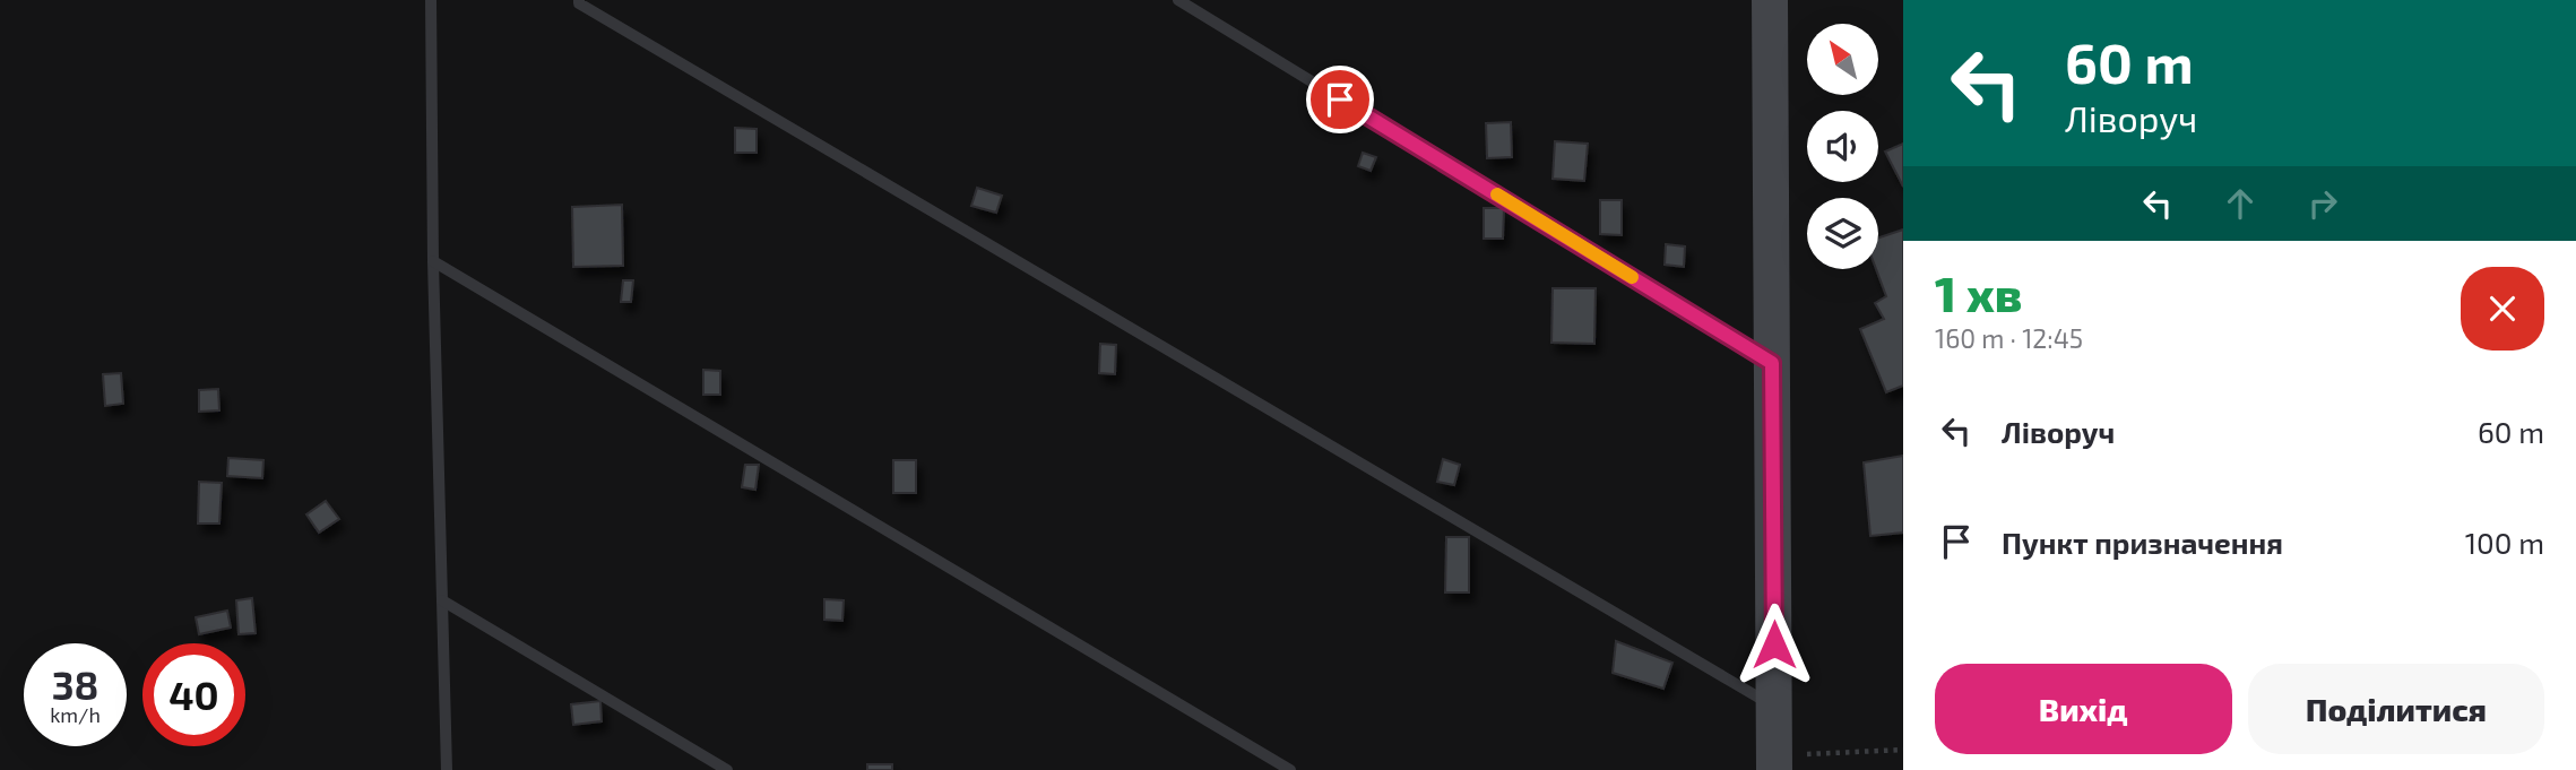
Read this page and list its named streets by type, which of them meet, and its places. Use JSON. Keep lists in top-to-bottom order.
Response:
{
  "north": "top left",
  "page": {
    "turn": ["60 m", "Ліворуч"],
    "heading": ["1 хв", "160 m · 12:45"],
    "list": [
      {
        "name": "Ліворуч",
        "value": "60 m"
      },
      {
        "name": "Пункт призначення",
        "value": "100 m"
      }
    ],
    "speed": "38 km/h",
    "limit": "40",
    "buttons": ["Вихід", "Поділитися"]
  }
}
